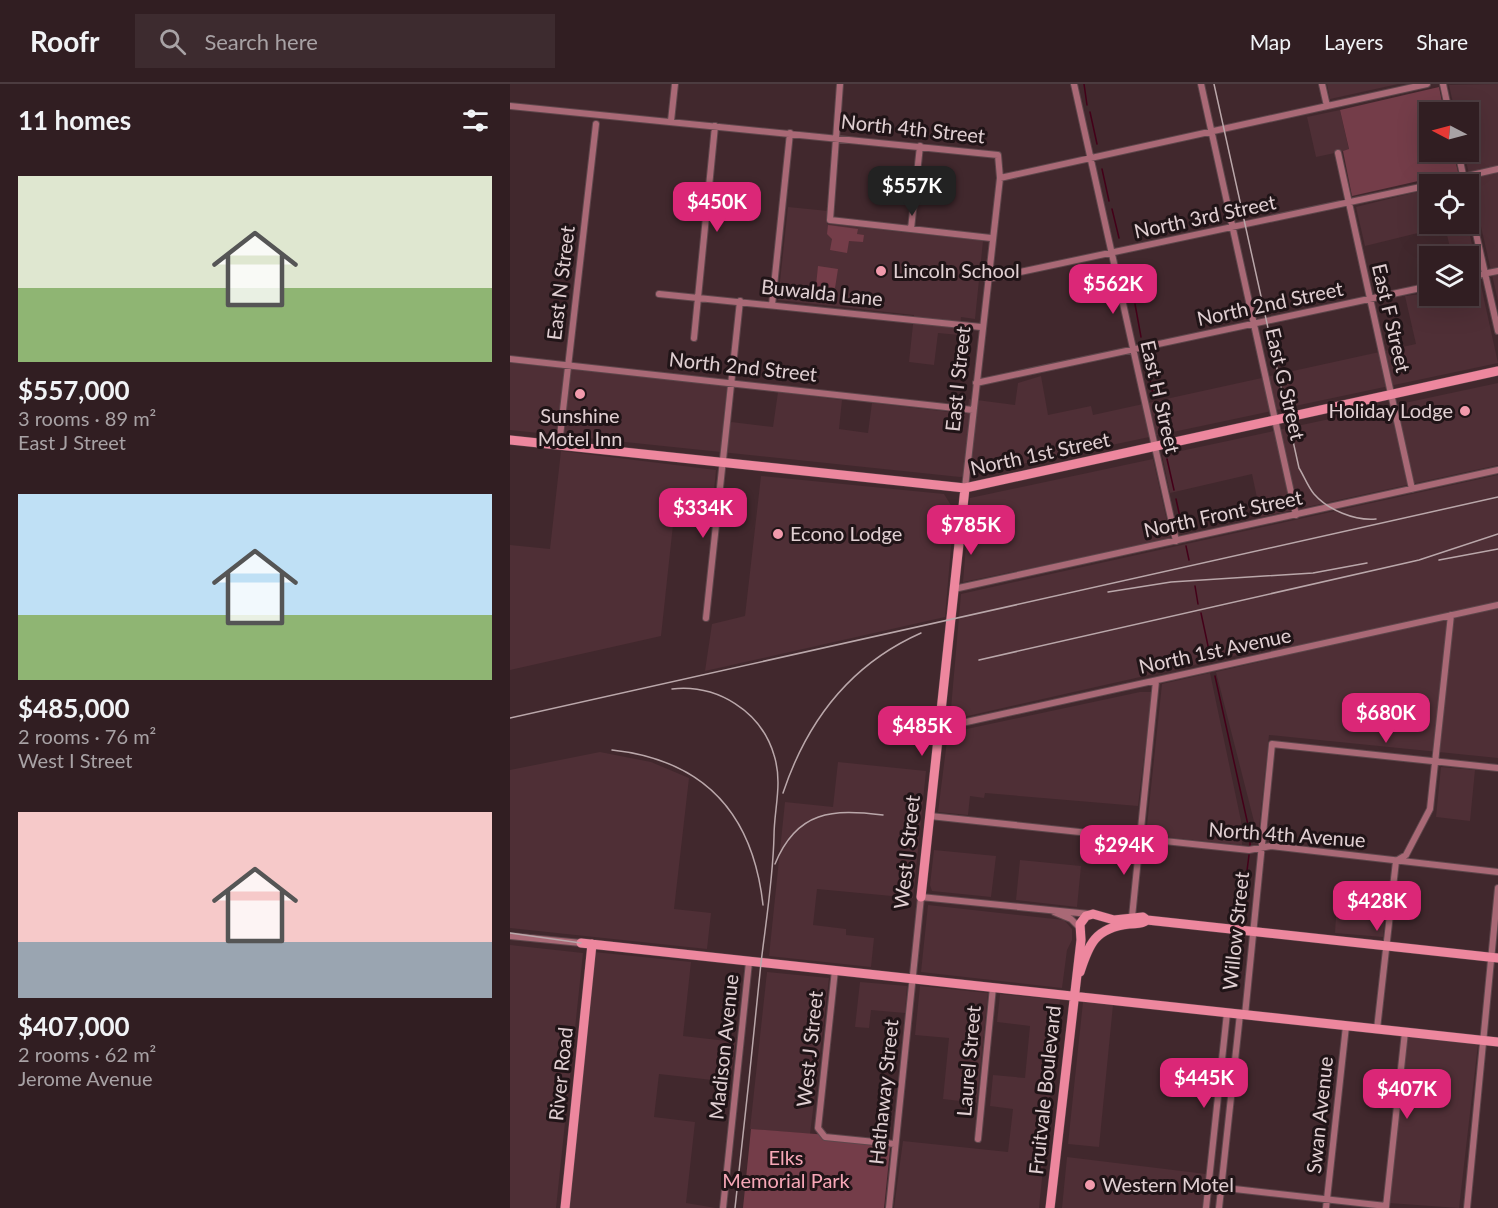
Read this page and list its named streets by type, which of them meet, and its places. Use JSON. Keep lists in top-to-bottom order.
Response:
{
  "streets": {
    "main road": [
      "East I Street",
      "North 1st Street",
      "West I Street",
      "River Road",
      "Fruitvale Boulevard"
    ],
    "street": [
      "North 4th Street",
      "North 3rd Street",
      "East N Street",
      "Buwalda Lane",
      "North 2nd Street",
      "East F Street",
      "East G Street",
      "East H Street",
      "North Front Street",
      "North 1st Avenue",
      "North 4th Avenue",
      "Willow Street",
      "Madison Avenue",
      "West J Street",
      "Laurel Street",
      "Hathaway Street",
      "Swan Avenue"
    ]
  },
  "crossings": [
    ["North 4th Street", "East I Street"],
    ["North 3rd Street", "East F Street"],
    ["North 3rd Street", "East I Street"],
    ["North 3rd Street", "East G Street"],
    ["North 3rd Street", "East H Street"],
    ["East N Street", "North 2nd Street"],
    ["East N Street", "North 1st Street"],
    ["Buwalda Lane", "East I Street"],
    ["North 2nd Street", "East F Street"],
    ["North 2nd Street", "East I Street"],
    ["North 2nd Street", "East G Street"],
    ["North 2nd Street", "East H Street"],
    ["East F Street", "North 1st Street"],
    ["East F Street", "North Front Street"],
    ["East I Street", "North 1st Street"],
    ["East I Street", "North Front Street"],
    ["East I Street", "West I Street"],
    ["East G Street", "North 1st Street"],
    ["East G Street", "North Front Street"],
    ["East H Street", "North 1st Street"],
    ["East H Street", "North Front Street"],
    ["North 1st Avenue", "West I Street"],
    ["North 4th Avenue", "West I Street"],
    ["North 4th Avenue", "Willow Street"],
    ["West I Street", "Hathaway Street"],
    ["West J Street", "Hathaway Street"]
  ],
  "parks": ["Elks Memorial Park"],
  "places": [
    "Lincoln School",
    "Sunshine Motel Inn",
    "Holiday Lodge",
    "Econo Lodge",
    "Western Motel"
  ],
  "north": "left",
  "page": {
    "header": "Roofr",
    "search": "Search here",
    "nav": ["Map", "Layers", "Share"],
    "heading": "11 homes",
    "list": [
      {
        "name": "$557,000",
        "note": "3 rooms · 89 m² · East J Street"
      },
      {
        "name": "$485,000",
        "note": "2 rooms · 76 m² · West I Street"
      },
      {
        "name": "$407,000",
        "note": "2 rooms · 62 m² · Jerome Avenue"
      }
    ],
    "price": [
      "$557K",
      "$450K",
      "$562K",
      "$334K",
      "$785K",
      "$680K",
      "$485K",
      "$294K",
      "$428K",
      "$445K",
      "$407K"
    ]
  }
}
